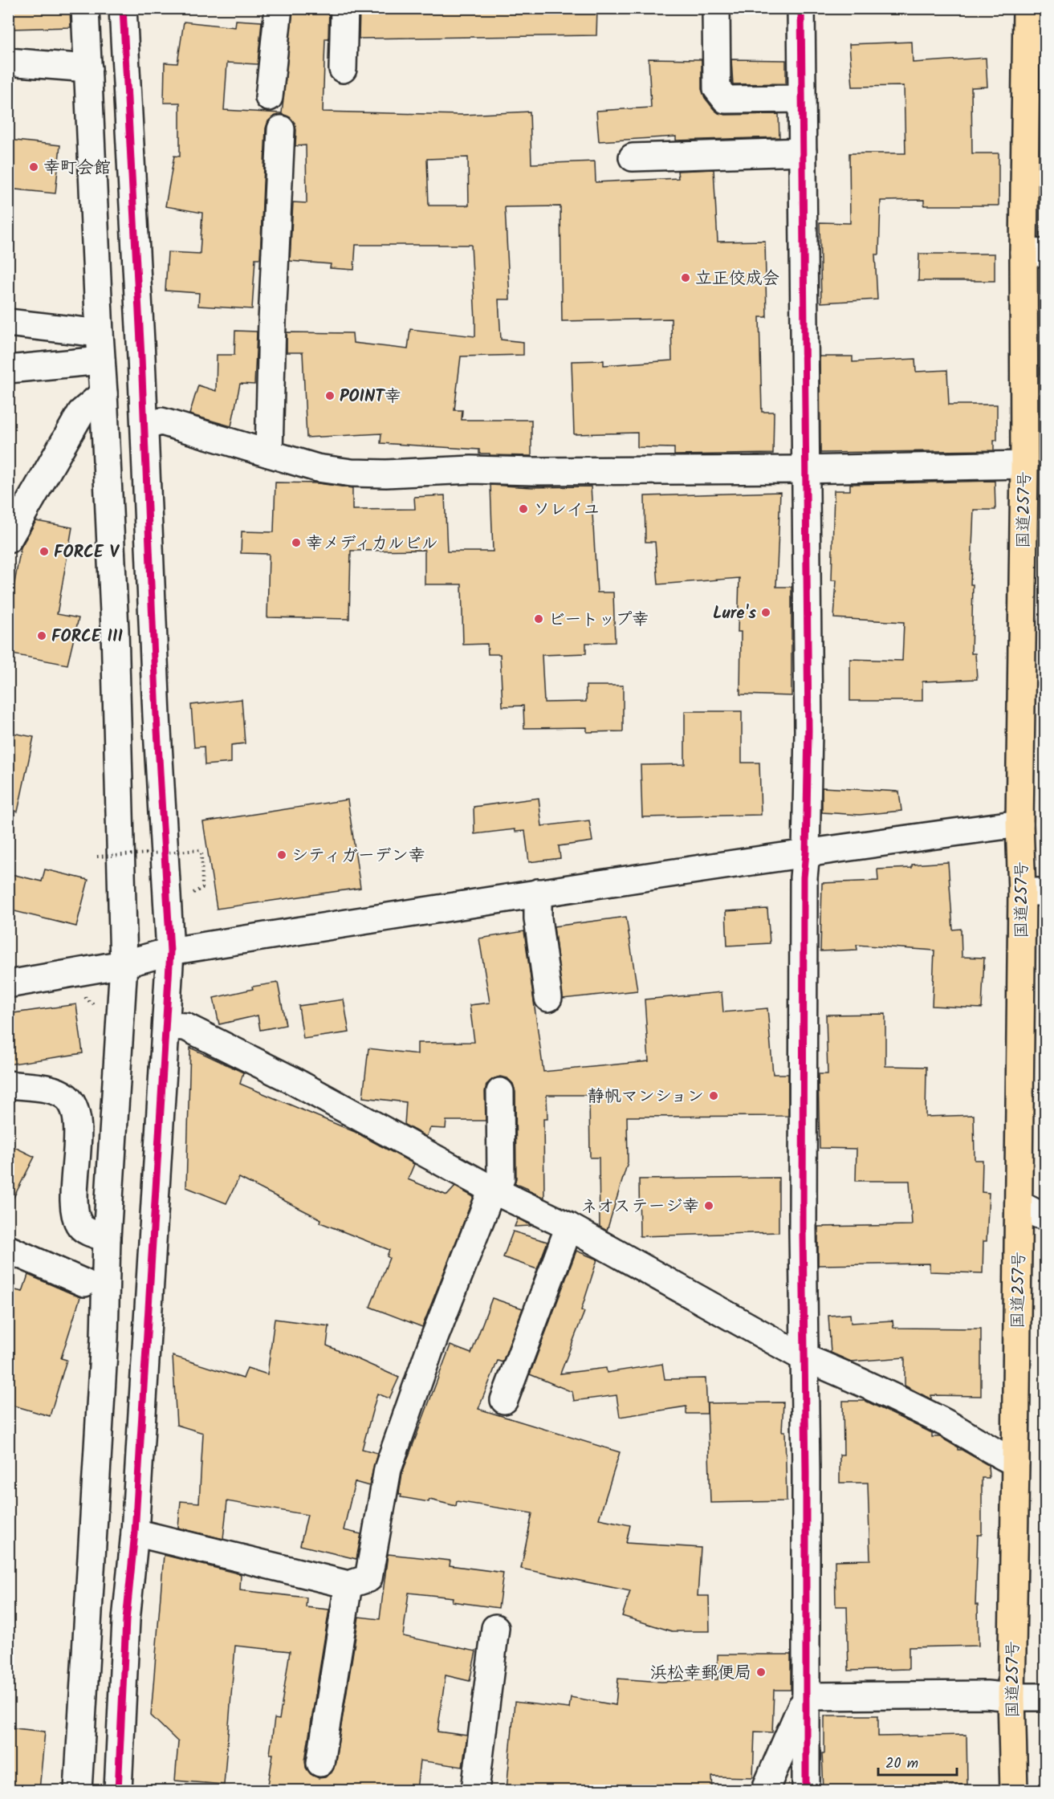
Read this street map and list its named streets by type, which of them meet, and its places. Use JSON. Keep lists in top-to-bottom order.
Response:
{
  "streets": {
    "highway": ["国道257号"]
  },
  "places": [
    "幸町会館",
    "立正佼成会",
    "POINT幸",
    "ソレイユ",
    "幸メディカルビル",
    "FORCE V",
    "Lure's",
    "ビートップ幸",
    "FORCE III",
    "シティガーデン幸",
    "静帆マンション",
    "ネオステージ幸",
    "浜松幸郵便局"
  ],
  "scale_bar": "20 m"
}
